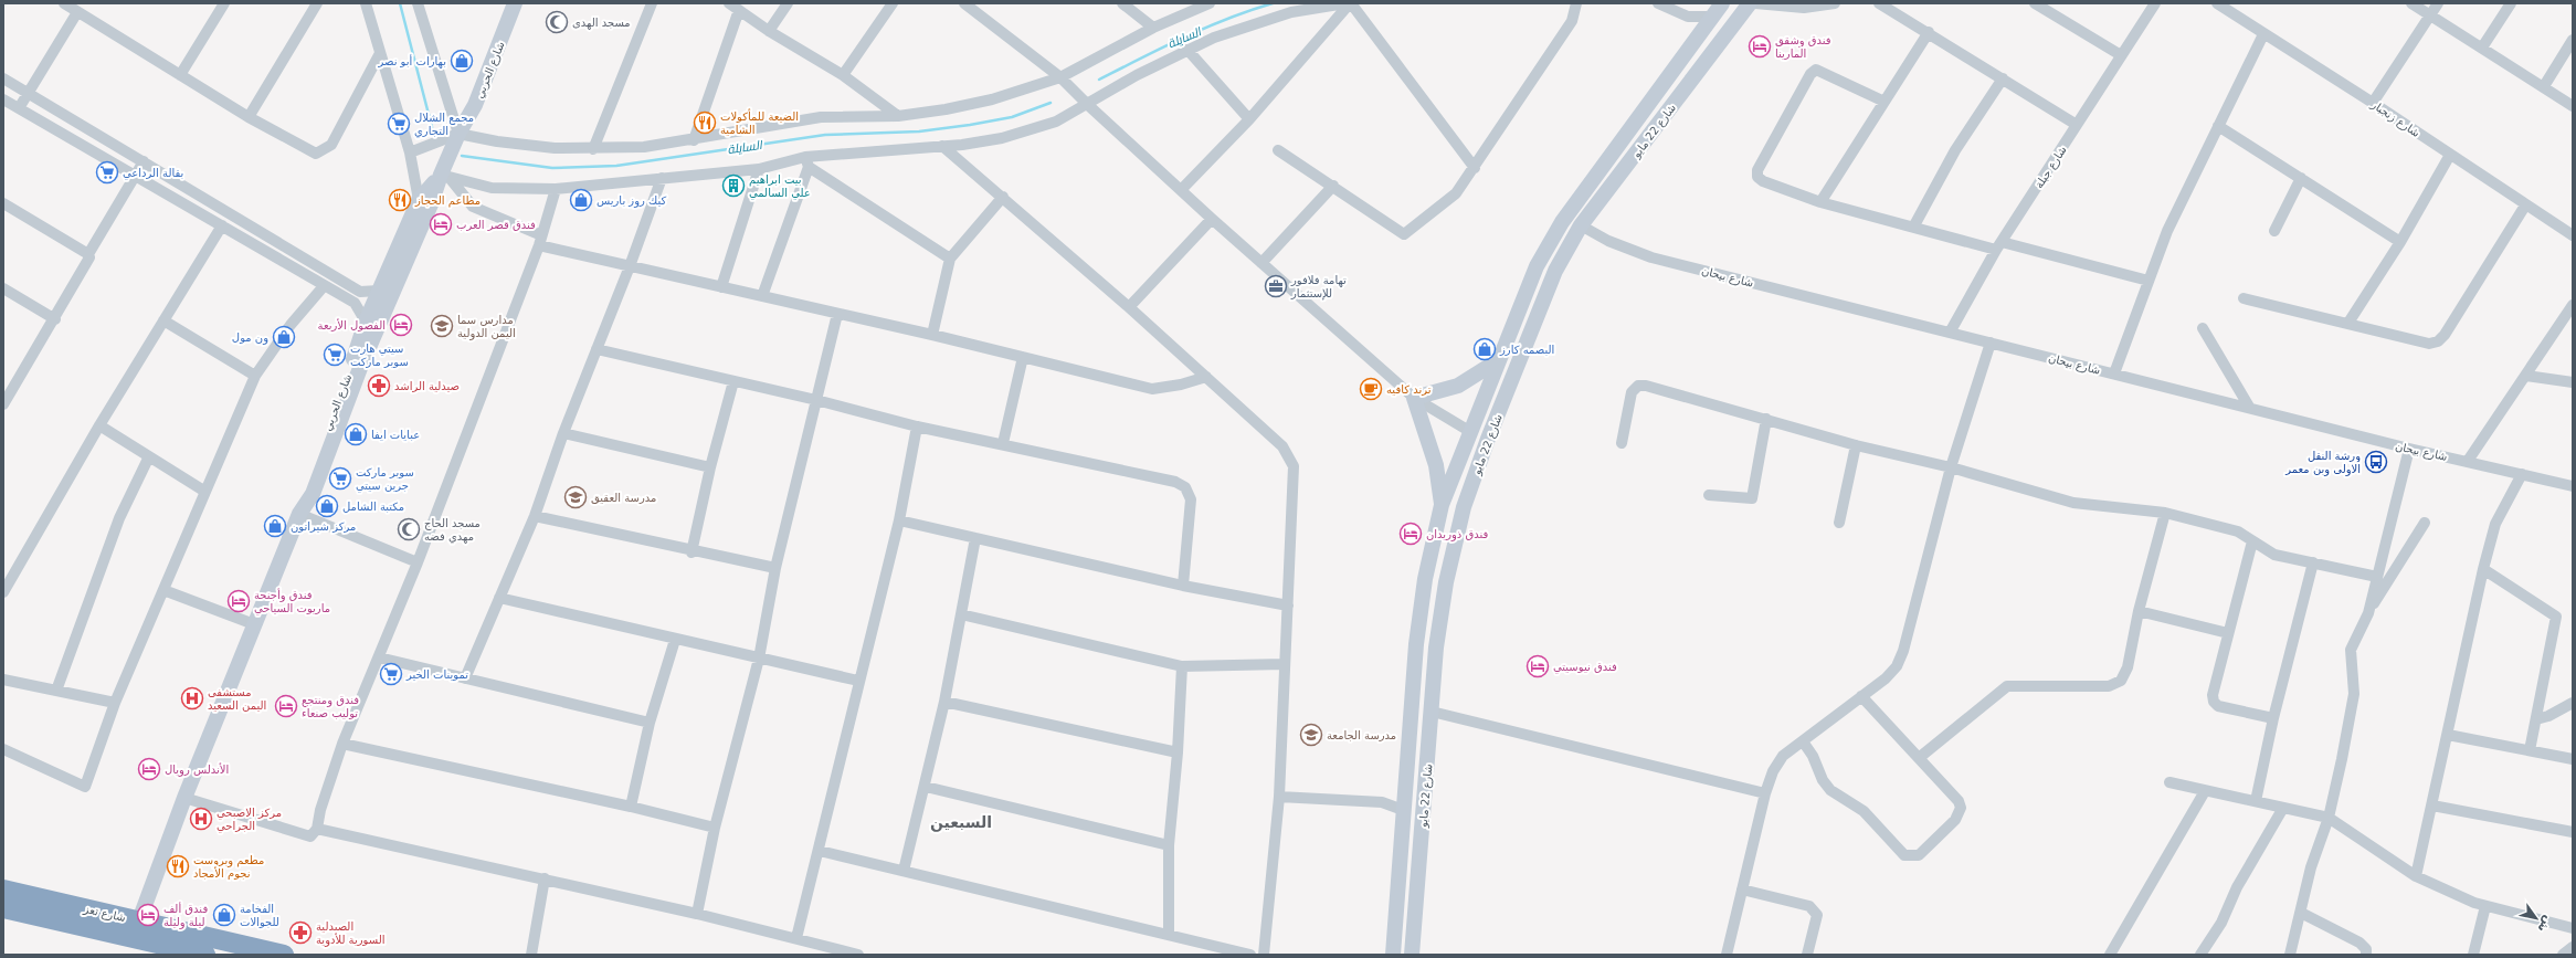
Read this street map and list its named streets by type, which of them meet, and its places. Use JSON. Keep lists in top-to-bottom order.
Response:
{
  "streets": {
    "highway": ["شارع تعز"],
    "main road": ["شارع الحربي", "شارع 22 مايو"],
    "street": ["شارع زنجبار", "شارع جبلة", "شارع بيحان"]
  },
  "crossings": [
    ["شارع الحربي", "شارع تعز"],
    ["شارع 22 مايو", "شارع بيحان"],
    ["شارع جبلة", "شارع بيحان"]
  ],
  "districts": ["السبعين"],
  "water": ["السايلة"],
  "places": {
    "mosque": ["مسجد الهدى", "مسجد الحاج مهدي فضه"],
    "hotel": [
      "فندق وشقق المارينا",
      "فندق قصر العرب",
      "الفصول الأربعة",
      "فندق ذوريدان",
      "فندق وأجنحة ماريوت السياحي",
      "فندق نيوسيتي",
      "فندق ومنتجع توليب صنعاء",
      "الأندلس رويال",
      "فندق ألف ليلة وليلة"
    ],
    "shop": [
      "بهارات أبو نصر",
      "كيك روز باريس",
      "ون مول",
      "البصمه كارز",
      "عبايات ايفا",
      "مكتبة الشامل",
      "مركز شيراتون",
      "الفخامة للجوالات"
    ],
    "restaurant": ["الضيعة للمأكولات الشامية", "مطاعم الحجاز", "مطعم وبروست نجوم الأمجاد"],
    "supermarket": [
      "مجمع الشلال التجاري",
      "بقالة الرداعي",
      "سيتي هارت سوبر ماركت",
      "سوبر ماركت جرين سيتي",
      "تموينات الخير"
    ],
    "building": ["بيت ابراهيم علي السالمي"],
    "office": ["تهامة فلافور للإستثمار"],
    "school or university": ["مدارس سما اليمن الدولية", "مدرسة العقيق", "مدرسة الجامعة"],
    "pharmacy": ["صيدلية الراشد", "الصيدلية السورية للأدوية"],
    "cafe": ["ترند كافيه"],
    "bus stop": ["ورشة النقل الاولى وبن معمر"],
    "hospital": ["مستشفى اليمن السعيد", "مركز الاصبحي الجراحي"]
  },
  "north": "bottom right"
}
